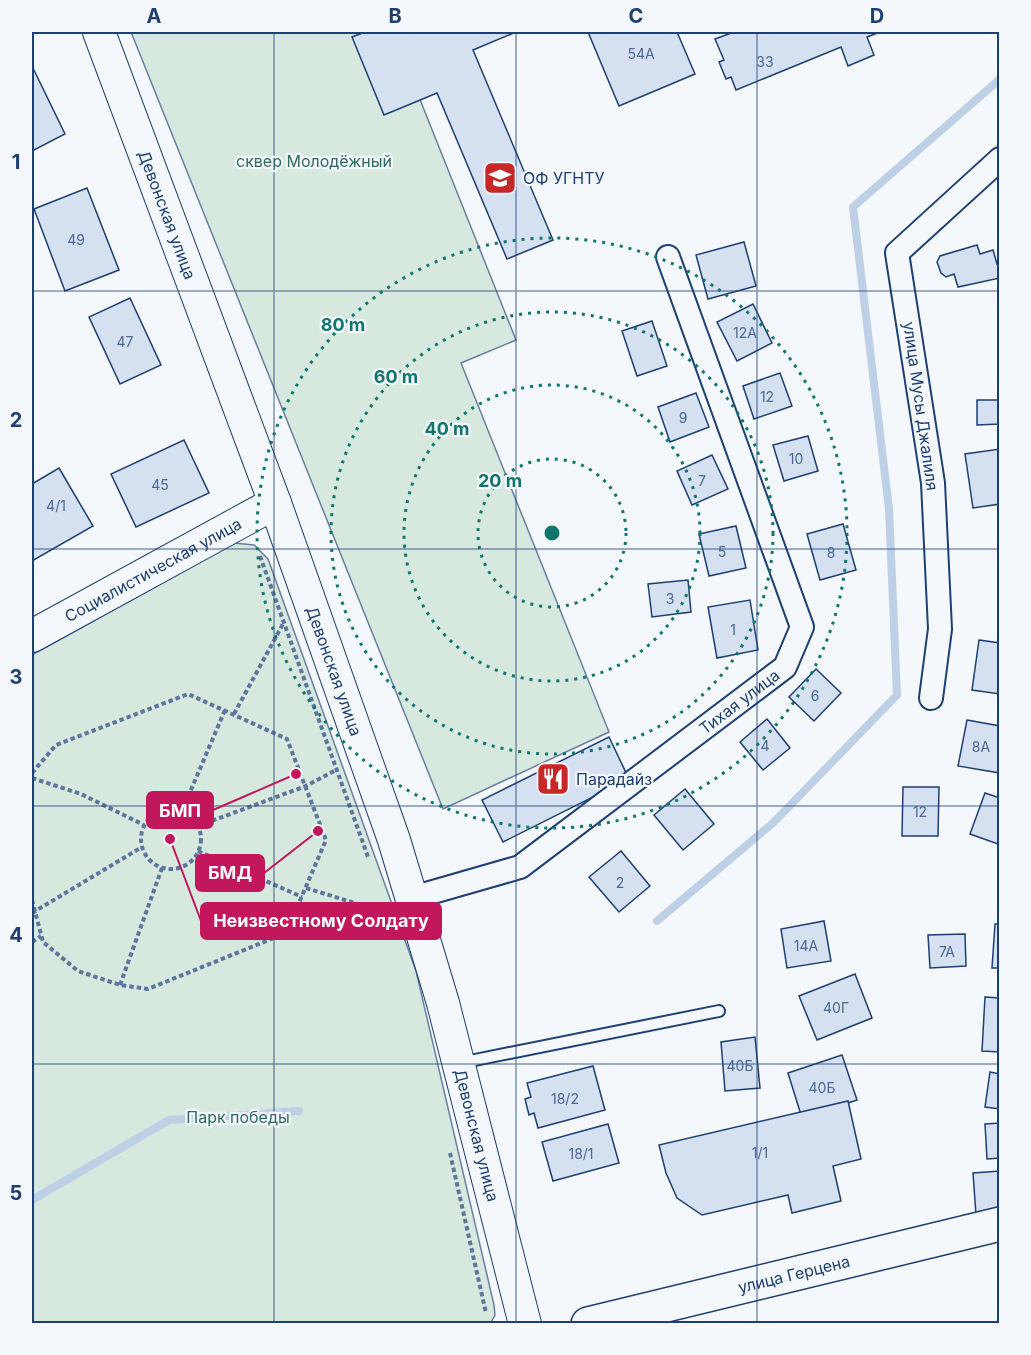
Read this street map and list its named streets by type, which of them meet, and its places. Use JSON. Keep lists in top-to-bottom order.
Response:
{
  "streets": {
    "main road": ["Девонская улица", "Социалистическая улица", "улица Герцена"],
    "street": ["улица Мусы Джалиля", "Тихая улица"]
  },
  "crossings": [
    ["Девонская улица", "Социалистическая улица"],
    ["Девонская улица", "Тихая улица"]
  ],
  "parks": ["сквер Молодёжный", "Парк победы"],
  "places": {
    "school or university": ["ОФ УГНТУ"],
    "other": ["БМП", "БМД", "Неизвестному Солдату"],
    "restaurant": ["Парадайз"]
  },
  "house_numbers": [
    "54А",
    "33",
    "49",
    "12А",
    "47",
    "12",
    "9",
    "10",
    "7",
    "45",
    "4/1",
    "5",
    "8",
    "3",
    "1",
    "6",
    "4",
    "8А",
    "12",
    "2",
    "14А",
    "7А",
    "40Г",
    "40Б",
    "40Б",
    "18/2",
    "1/1",
    "18/1"
  ],
  "grid": {
    "columns": [
      "A",
      "B",
      "C",
      "D"
    ],
    "rows": [
      "1",
      "2",
      "3",
      "4",
      "5"
    ]
  },
  "rings": [
    "80 m",
    "60 m",
    "40 m",
    "20 m"
  ]
}
